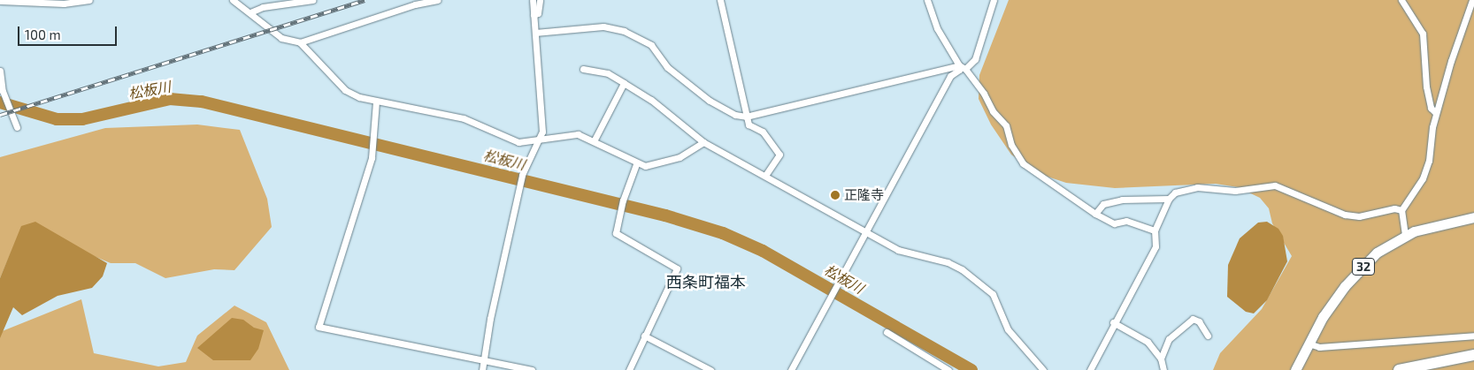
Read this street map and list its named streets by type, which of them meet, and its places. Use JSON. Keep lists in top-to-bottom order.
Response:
{
  "streets": {
    "main road": ["32"]
  },
  "districts": ["西条町福本"],
  "water": ["松板川"],
  "places": ["正隆寺"],
  "scale_bar": "100 m"
}
